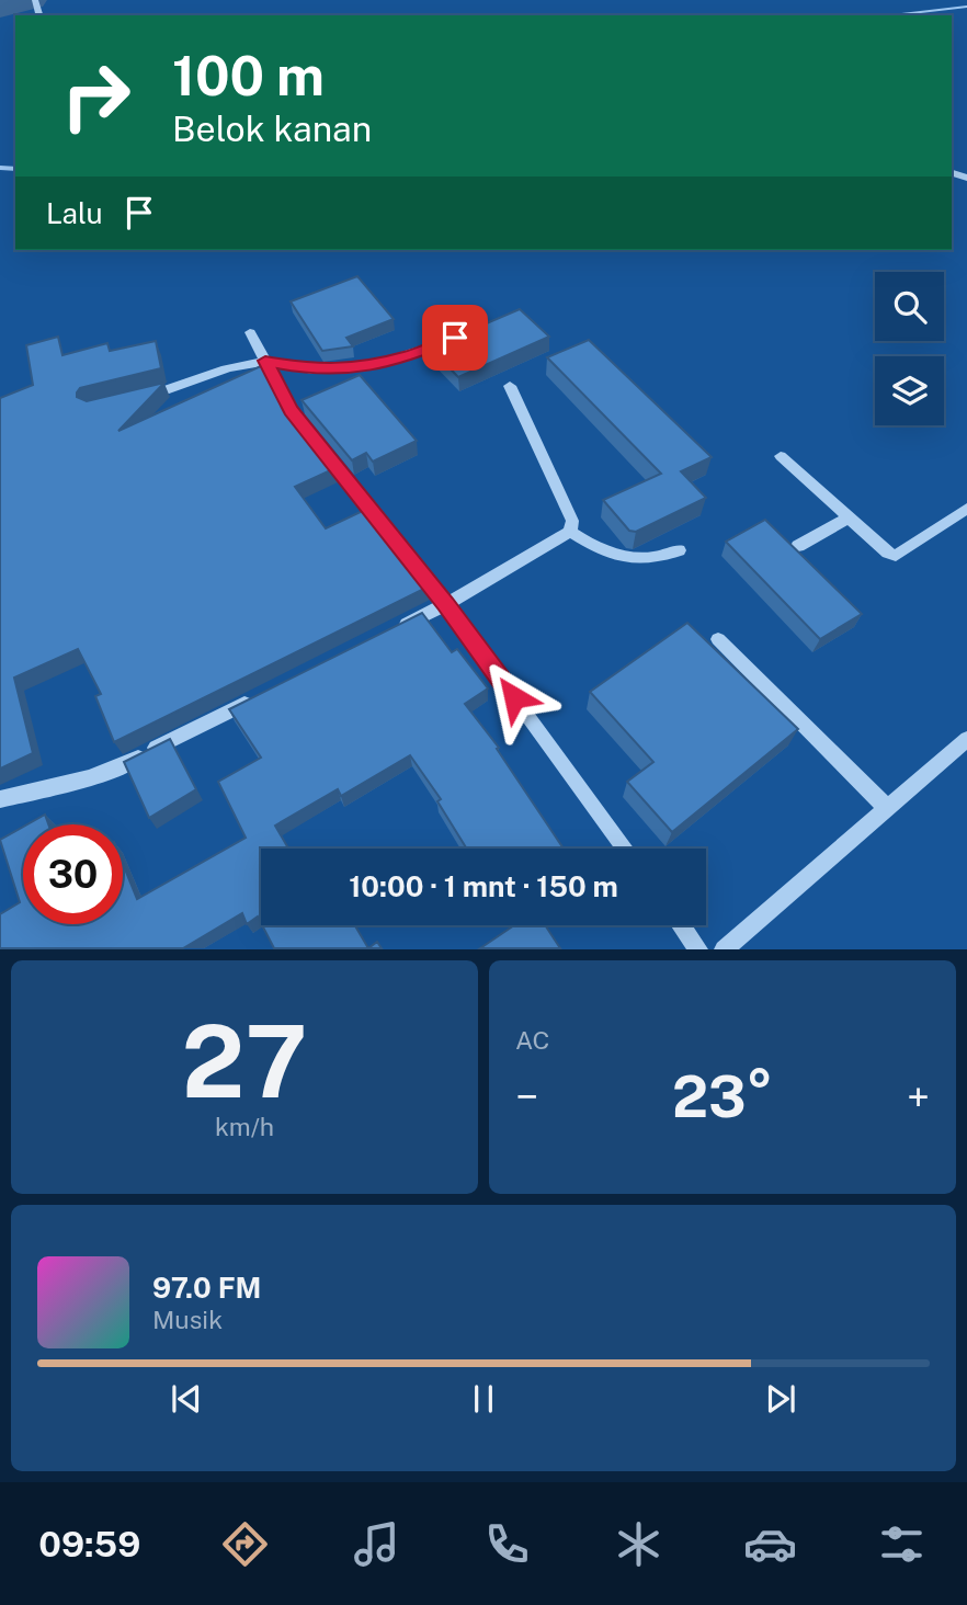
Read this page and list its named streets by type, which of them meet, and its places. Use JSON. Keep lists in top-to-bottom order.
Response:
{
  "page": {
    "turn": ["100 m", "Belok kanan"],
    "then": "Lalu",
    "limit": "30",
    "trip": "10:00 · 1 mnt · 150 m",
    "tile": [
      ["27", "km/h"],
      "AC"
    ],
    "heat": ["−", "23°", "+"],
    "song": ["97.0 FM", "Musik"],
    "tabs": "09:59"
  }
}
